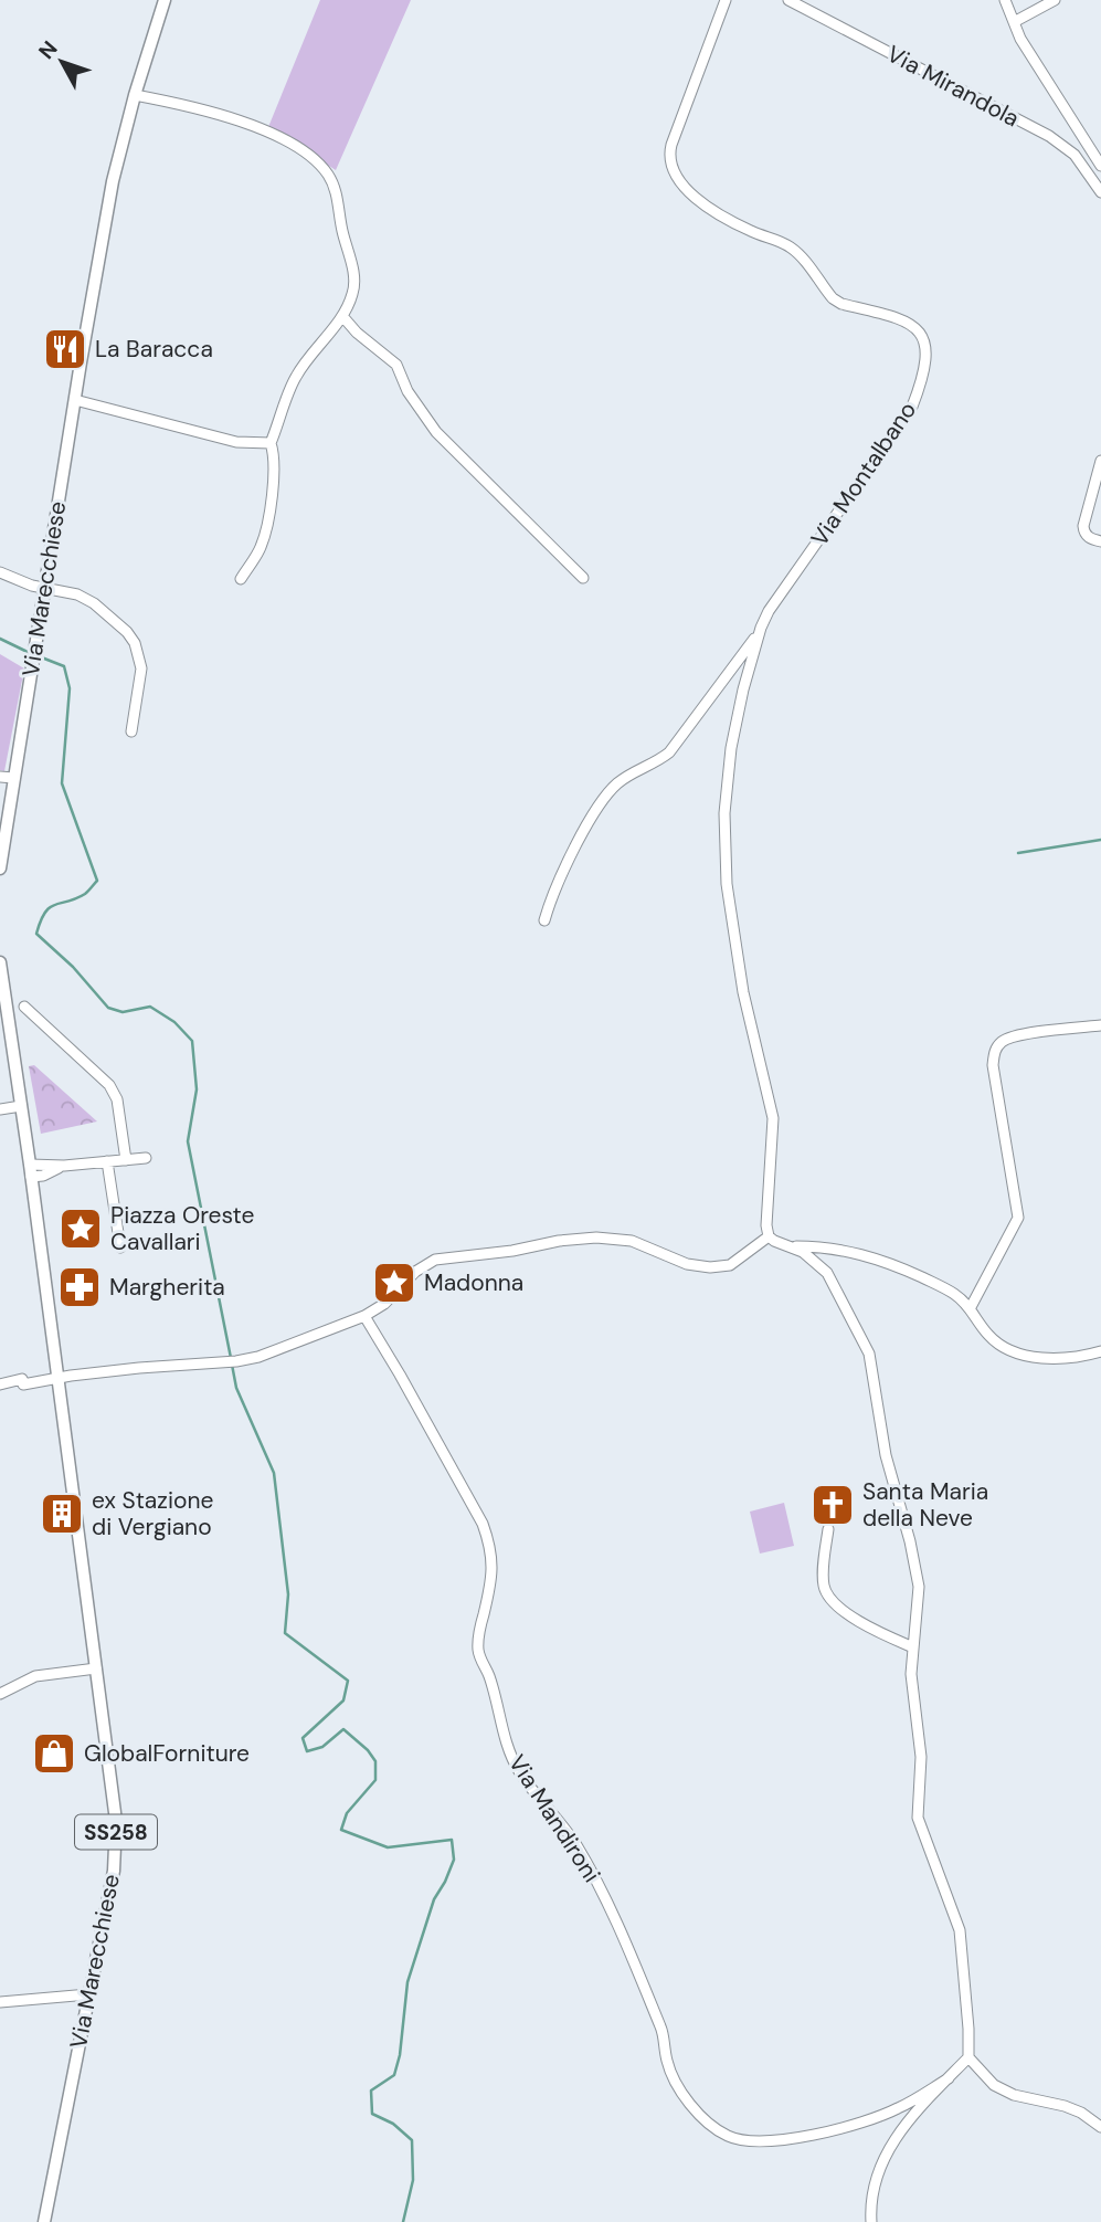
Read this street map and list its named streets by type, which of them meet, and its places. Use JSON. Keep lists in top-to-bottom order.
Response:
{
  "streets": {
    "main road": ["Via Marecchiese", "SS258"],
    "street": ["Via Mirandola", "Via Montalbano", "Via Mandironi"]
  },
  "places": {
    "restaurant": ["La Baracca"],
    "place": ["Piazza Oreste Cavallari", "Madonna"],
    "pharmacy": ["Margherita"],
    "church": ["Santa Maria della Neve"],
    "building": ["ex Stazione di Vergiano"],
    "shop": ["GlobalForniture"]
  },
  "north": "top left"
}
